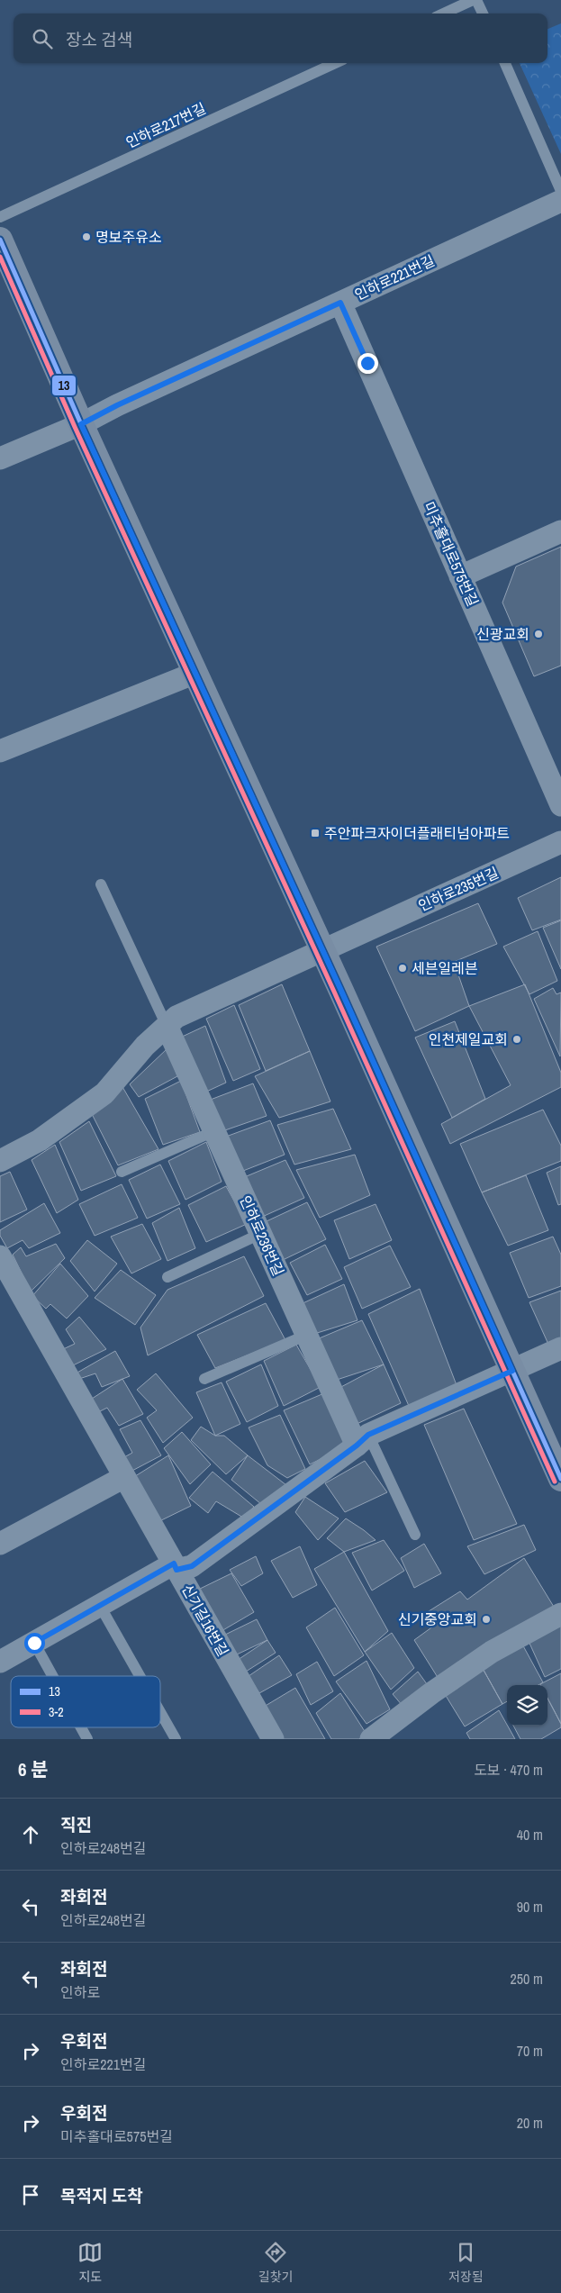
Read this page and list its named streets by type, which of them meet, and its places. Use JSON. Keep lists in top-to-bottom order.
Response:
{
  "streets": {
    "street": [
      "인하로221번길",
      "미추홀대로575번길",
      "인하로235번길",
      "인하로236번길",
      "신기길16번길"
    ],
    "lane": ["인하로217번길"]
  },
  "crossings": [
    ["인하로221번길", "미추홀대로575번길"],
    ["인하로235번길", "인하로236번길"]
  ],
  "places": {
    "other": [
      "명보주유소",
      "신광교회",
      "세븐일레븐",
      "인천제일교회",
      "신기중앙교회"
    ],
    "transit": ["주안파크자이더플래티넘아파트"]
  },
  "lines": ["transit line 13", "transit line 3-2"],
  "legend": ["13", "3-2"],
  "page": {
    "search": "장소 검색",
    "heading": ["6 분", "도보 · 470 m"],
    "list": [
      ["직진", "인하로248번길", "40 m"],
      ["좌회전", "인하로248번길", "90 m"],
      ["좌회전", "인하로", "250 m"],
      ["우회전", "인하로221번길", "70 m"],
      ["우회전", "미추홀대로575번길", "20 m"],
      "목적지 도착"
    ],
    "nav": ["지도", "길찾기", "저장됨"]
  }
}
